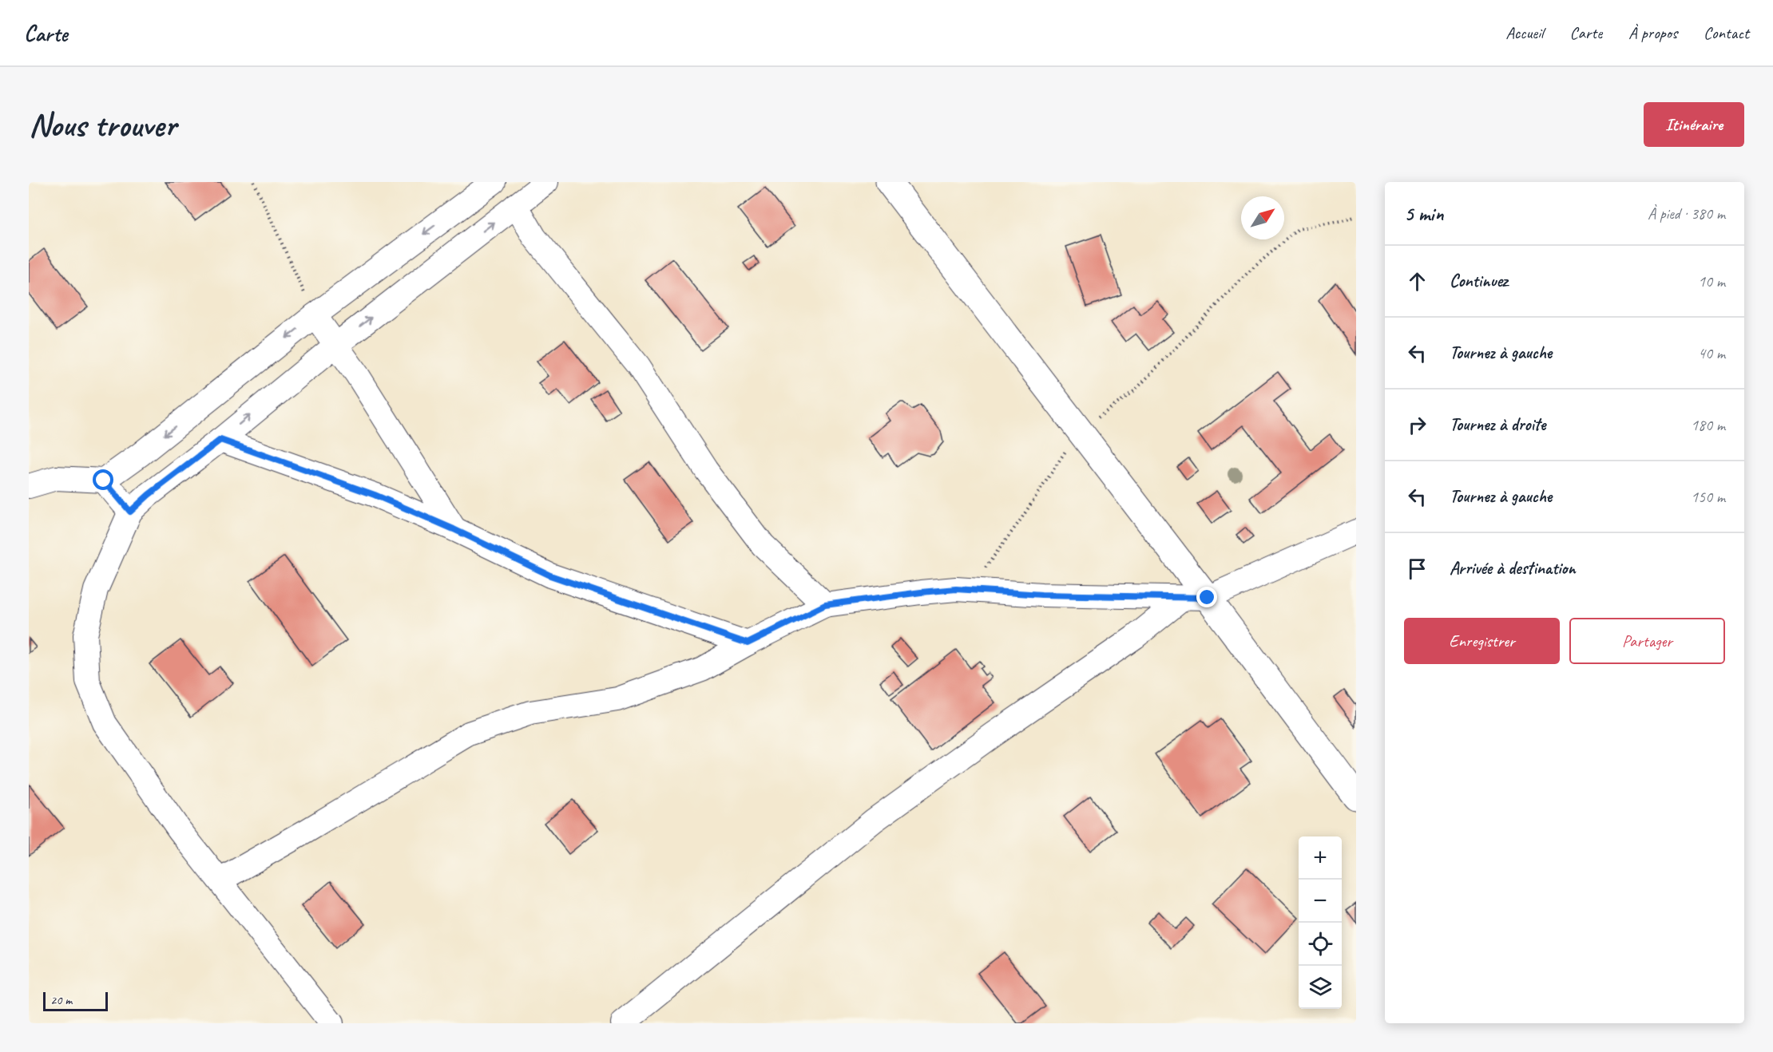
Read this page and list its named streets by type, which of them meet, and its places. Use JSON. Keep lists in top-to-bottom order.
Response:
{
  "scale_bar": "20 m",
  "north": "top right",
  "page": {
    "header": "Carte",
    "nav": [
      "Accueil",
      "Carte",
      "À propos",
      "Contact"
    ],
    "buttons": [
      "Itinéraire",
      ["Enregistrer", "Partager"]
    ],
    "title": "Nous trouver",
    "heading": ["5 min", "À pied · 380 m"],
    "list": [
      ["Continuez", "10 m"],
      ["Tournez à gauche", "40 m"],
      ["Tournez à droite", "180 m"],
      ["Tournez à gauche", "150 m"],
      "Arrivée à destination"
    ],
    "map_buttons": ["+", "−"],
    "scale": "20 m"
  }
}
